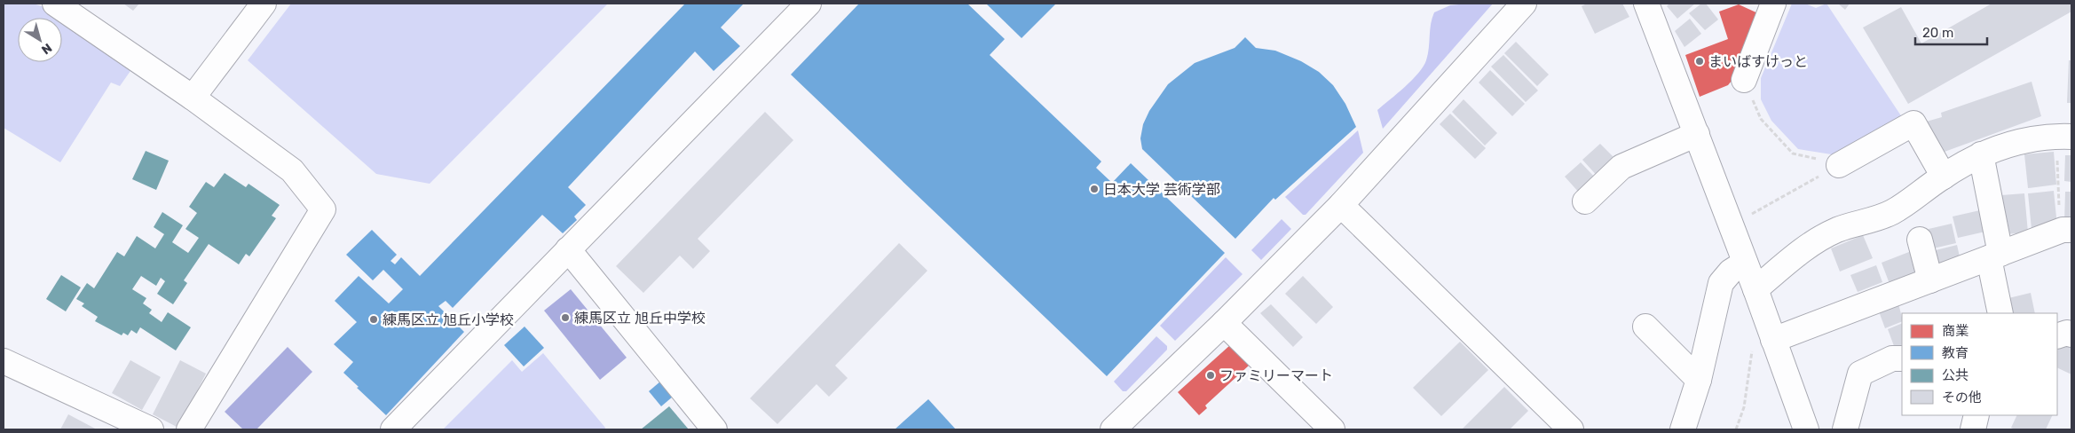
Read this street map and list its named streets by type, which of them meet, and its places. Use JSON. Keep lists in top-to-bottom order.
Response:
{
  "places": [
    "まいばすけっと",
    "日本大学 芸術学部",
    "練馬区立 旭丘中学校",
    "練馬区立 旭丘小学校",
    "ファミリーマート"
  ],
  "legend": [
    "商業",
    "教育",
    "公共",
    "その他"
  ],
  "scale_bar": "20 m",
  "north": "bottom right"
}
